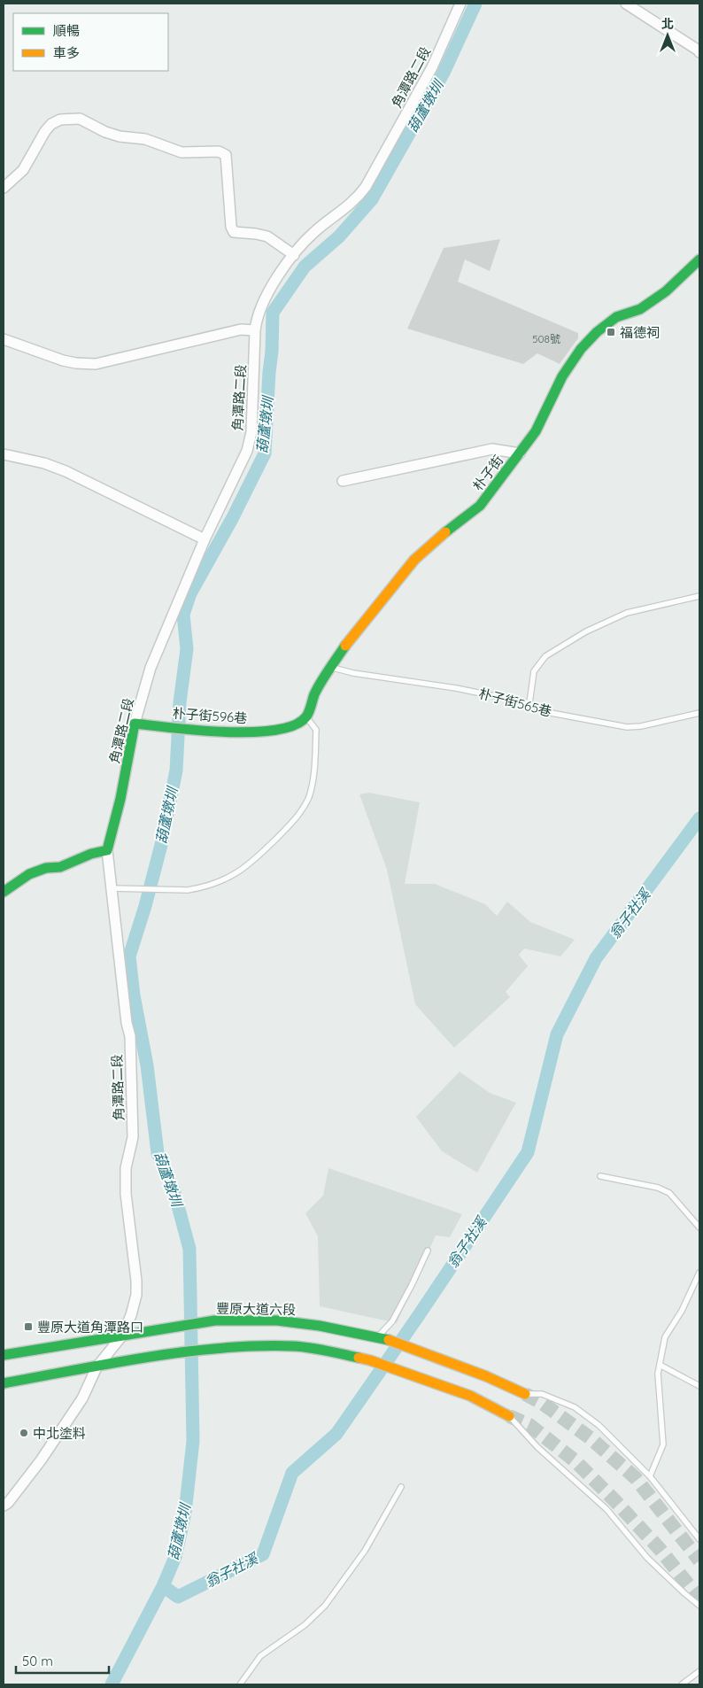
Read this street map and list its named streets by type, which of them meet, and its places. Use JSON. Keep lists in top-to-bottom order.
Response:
{
  "streets": {
    "street": [
      "角潭路二段",
      "朴子街",
      "朴子街596巷",
      "豐原大道六段"
    ],
    "lane": ["朴子街565巷"]
  },
  "crossings": [
    ["角潭路二段", "朴子街596巷"],
    ["角潭路二段", "豐原大道六段"],
    ["朴子街", "朴子街565巷"],
    ["朴子街", "朴子街596巷"]
  ],
  "water": ["葫蘆墩圳", "翁子社溪"],
  "places": {
    "transit": ["福德祠", "豐原大道角潭路口"],
    "other": ["中北塗料"]
  },
  "house_numbers": ["508號"],
  "legend": ["順暢", "車多"],
  "scale_bar": "50 m",
  "north": "top"
}
